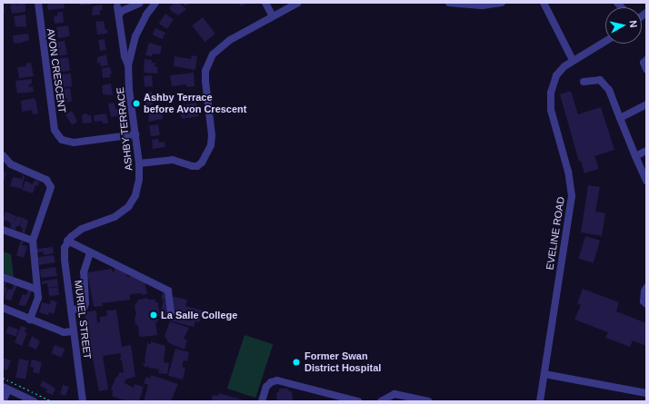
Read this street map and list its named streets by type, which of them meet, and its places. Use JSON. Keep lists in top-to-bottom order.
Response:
{
  "streets": {
    "street": [
      "AVON CRESCENT",
      "ASHBY TERRACE",
      "EVELINE ROAD",
      "MURIEL STREET"
    ]
  },
  "crossings": [
    ["AVON CRESCENT", "ASHBY TERRACE"],
    ["ASHBY TERRACE", "MURIEL STREET"]
  ],
  "places": ["Ashby Terrace before Avon Crescent", "La Salle College", "Former Swan District Hospital"],
  "north": "right"
}
